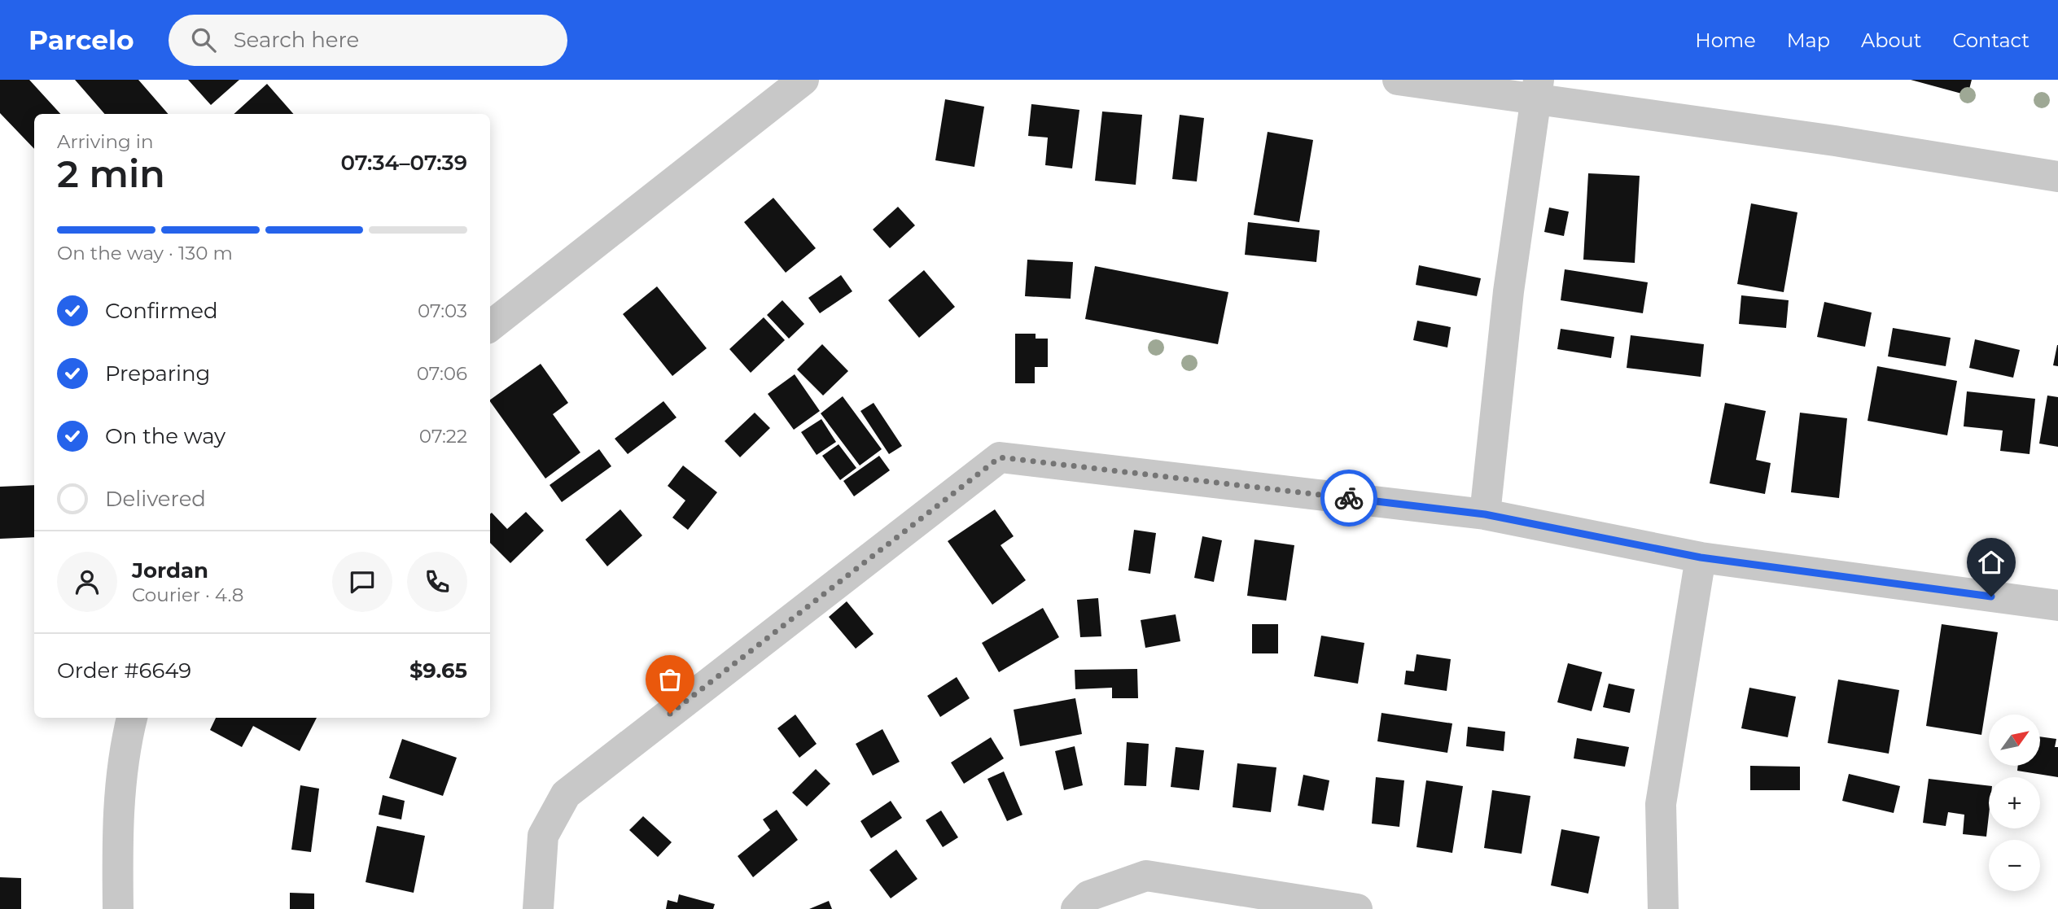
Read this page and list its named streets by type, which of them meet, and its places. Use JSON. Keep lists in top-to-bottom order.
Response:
{
  "north": "top right",
  "page": {
    "header": "Parcelo",
    "search": "Search here",
    "nav": [
      "Home",
      "Map",
      "About",
      "Contact"
    ],
    "heading": ["2 min", "Arriving in", "07:34–07:39"],
    "panel": [
      "Jordan",
      "Courier · 4.8",
      "Order #6649",
      "$9.65"
    ],
    "bar": "On the way · 130 m",
    "list": [
      ["Confirmed", "07:03"],
      ["Preparing", "07:06"],
      ["On the way", "07:22"],
      "Delivered"
    ],
    "map_buttons": ["+", "−"]
  }
}
